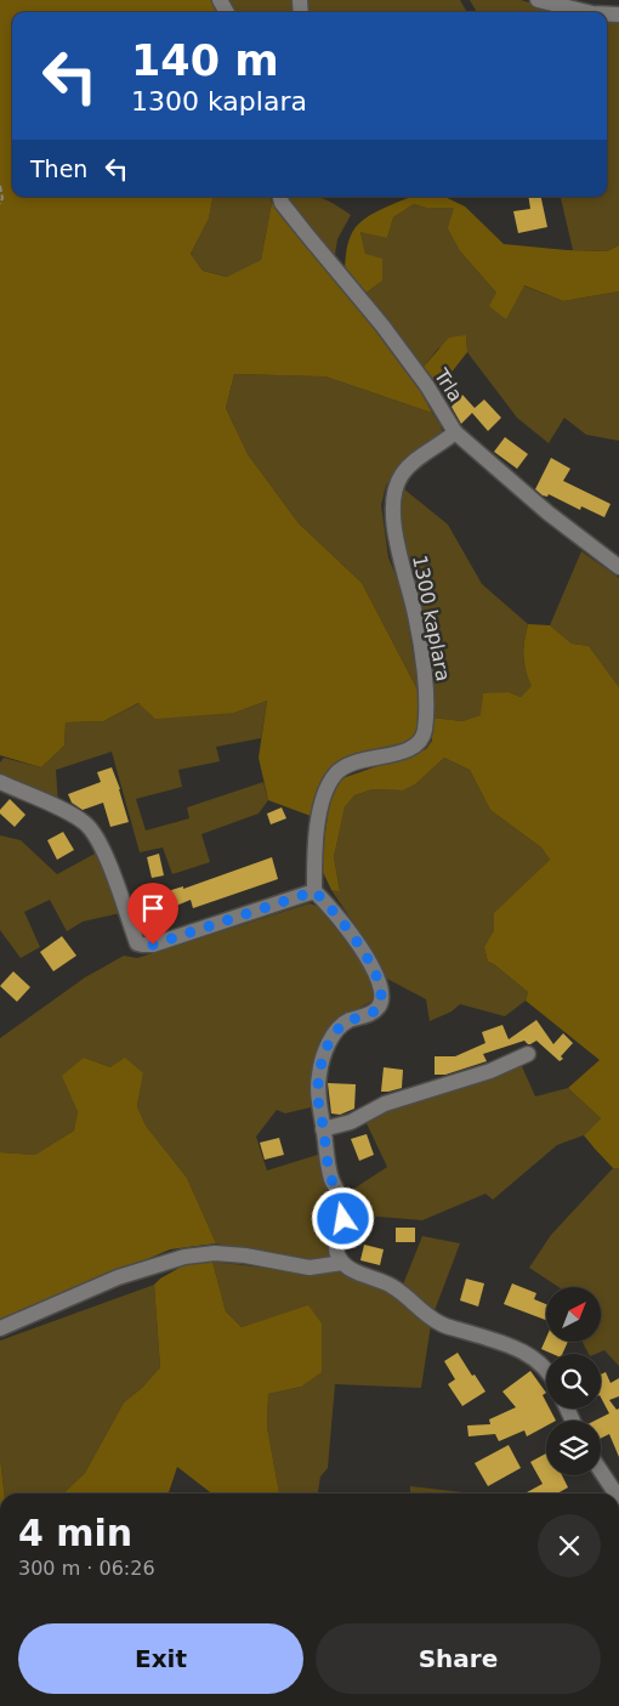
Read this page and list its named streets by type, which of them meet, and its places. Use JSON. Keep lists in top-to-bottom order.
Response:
{
  "streets": {
    "street": ["Trla", "1300 kaplara"]
  },
  "crossings": [
    ["Trla", "1300 kaplara"]
  ],
  "north": "top right",
  "page": {
    "turn": ["140 m", "1300 kaplara"],
    "then": "Then",
    "heading": ["4 min", "300 m · 06:26"],
    "buttons": ["Exit", "Share"]
  }
}
